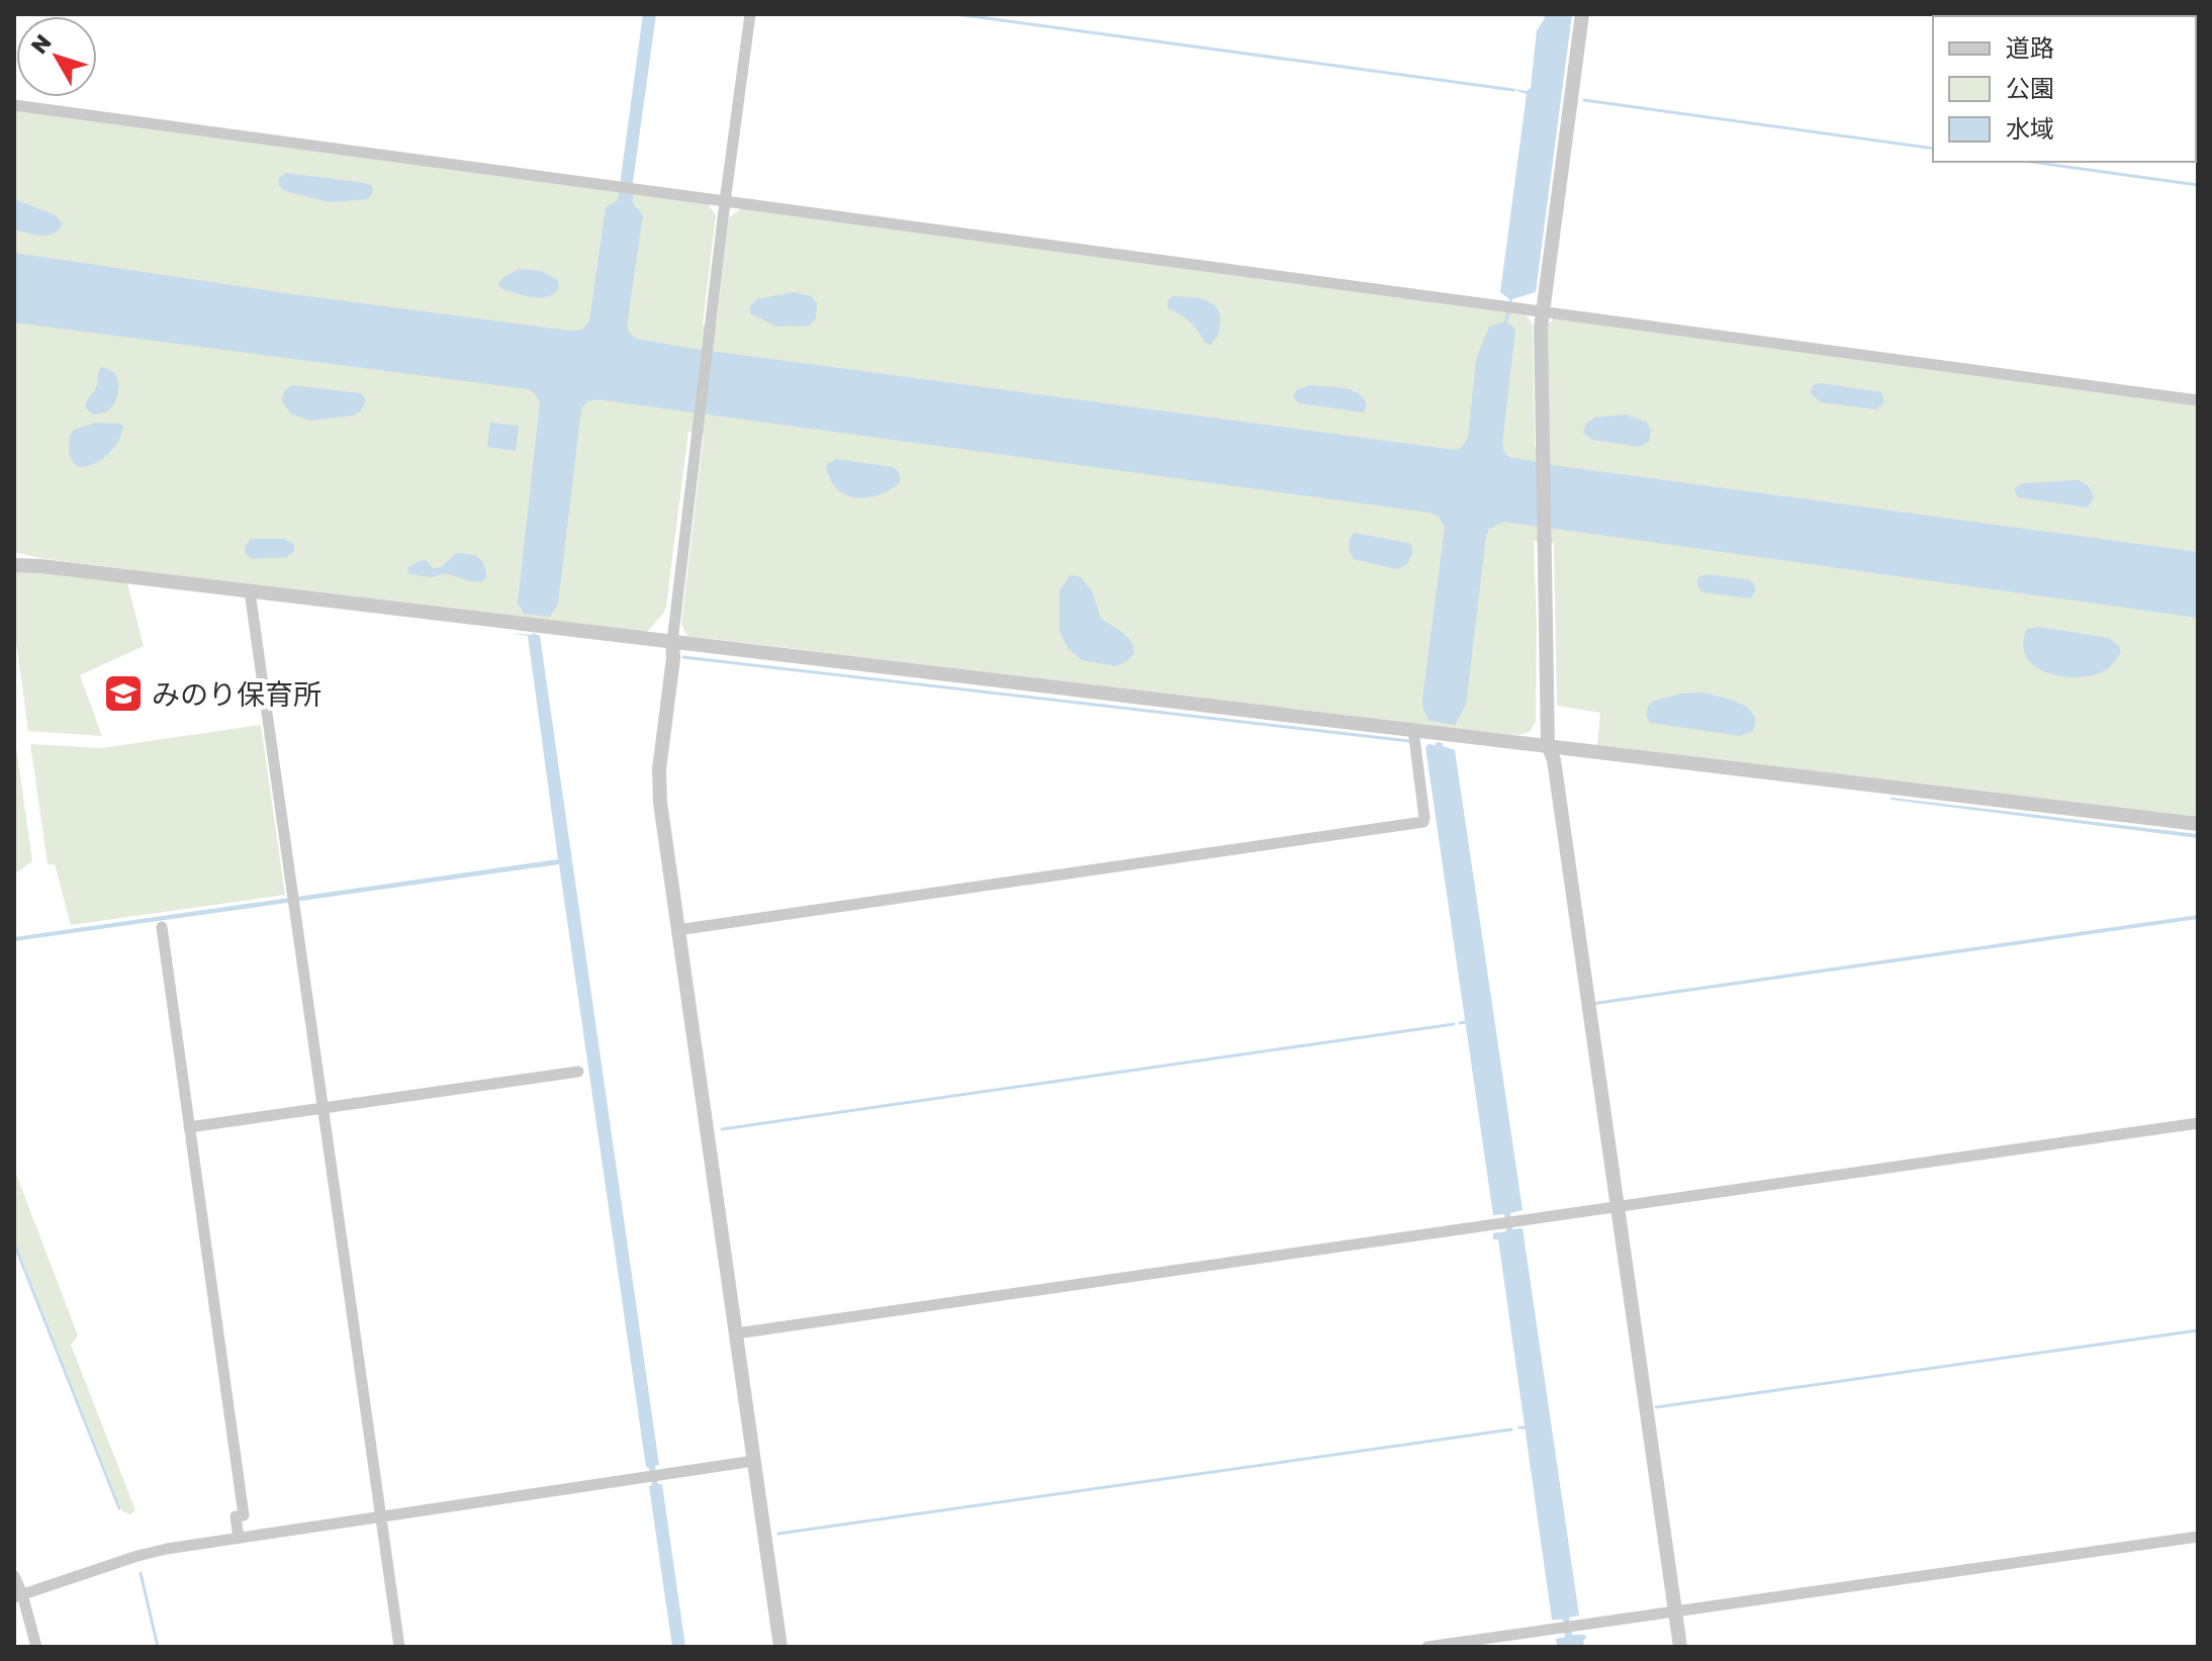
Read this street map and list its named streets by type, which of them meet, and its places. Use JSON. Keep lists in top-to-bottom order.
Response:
{
  "places": {
    "school or university": ["みのり保育所"]
  },
  "legend": ["道路", "公園", "水域"],
  "north": "top left"
}
